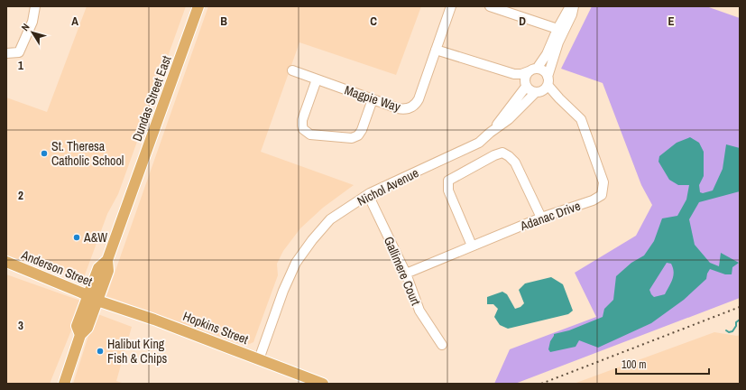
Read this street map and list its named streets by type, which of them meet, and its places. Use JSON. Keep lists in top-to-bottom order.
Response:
{
  "streets": {
    "main road": ["Dundas Street East", "Anderson Street", "Hopkins Street"],
    "street": [
      "Magpie Way",
      "Nichol Avenue",
      "Adanac Drive",
      "Gallimere Court"
    ]
  },
  "crossings": [
    ["Dundas Street East", "Anderson Street"],
    ["Dundas Street East", "Hopkins Street"],
    ["Nichol Avenue", "Adanac Drive"],
    ["Nichol Avenue", "Gallimere Court"],
    ["Nichol Avenue", "Hopkins Street"],
    ["Adanac Drive", "Gallimere Court"],
    ["Anderson Street", "Hopkins Street"]
  ],
  "places": ["St. Theresa Catholic School", "A&W", "Halibut King Fish & Chips"],
  "scale_bar": "100 m",
  "north": "top left",
  "grid": {
    "columns": [
      "A",
      "B",
      "C",
      "D",
      "E"
    ],
    "rows": ["1", "2", "3"]
  }
}
